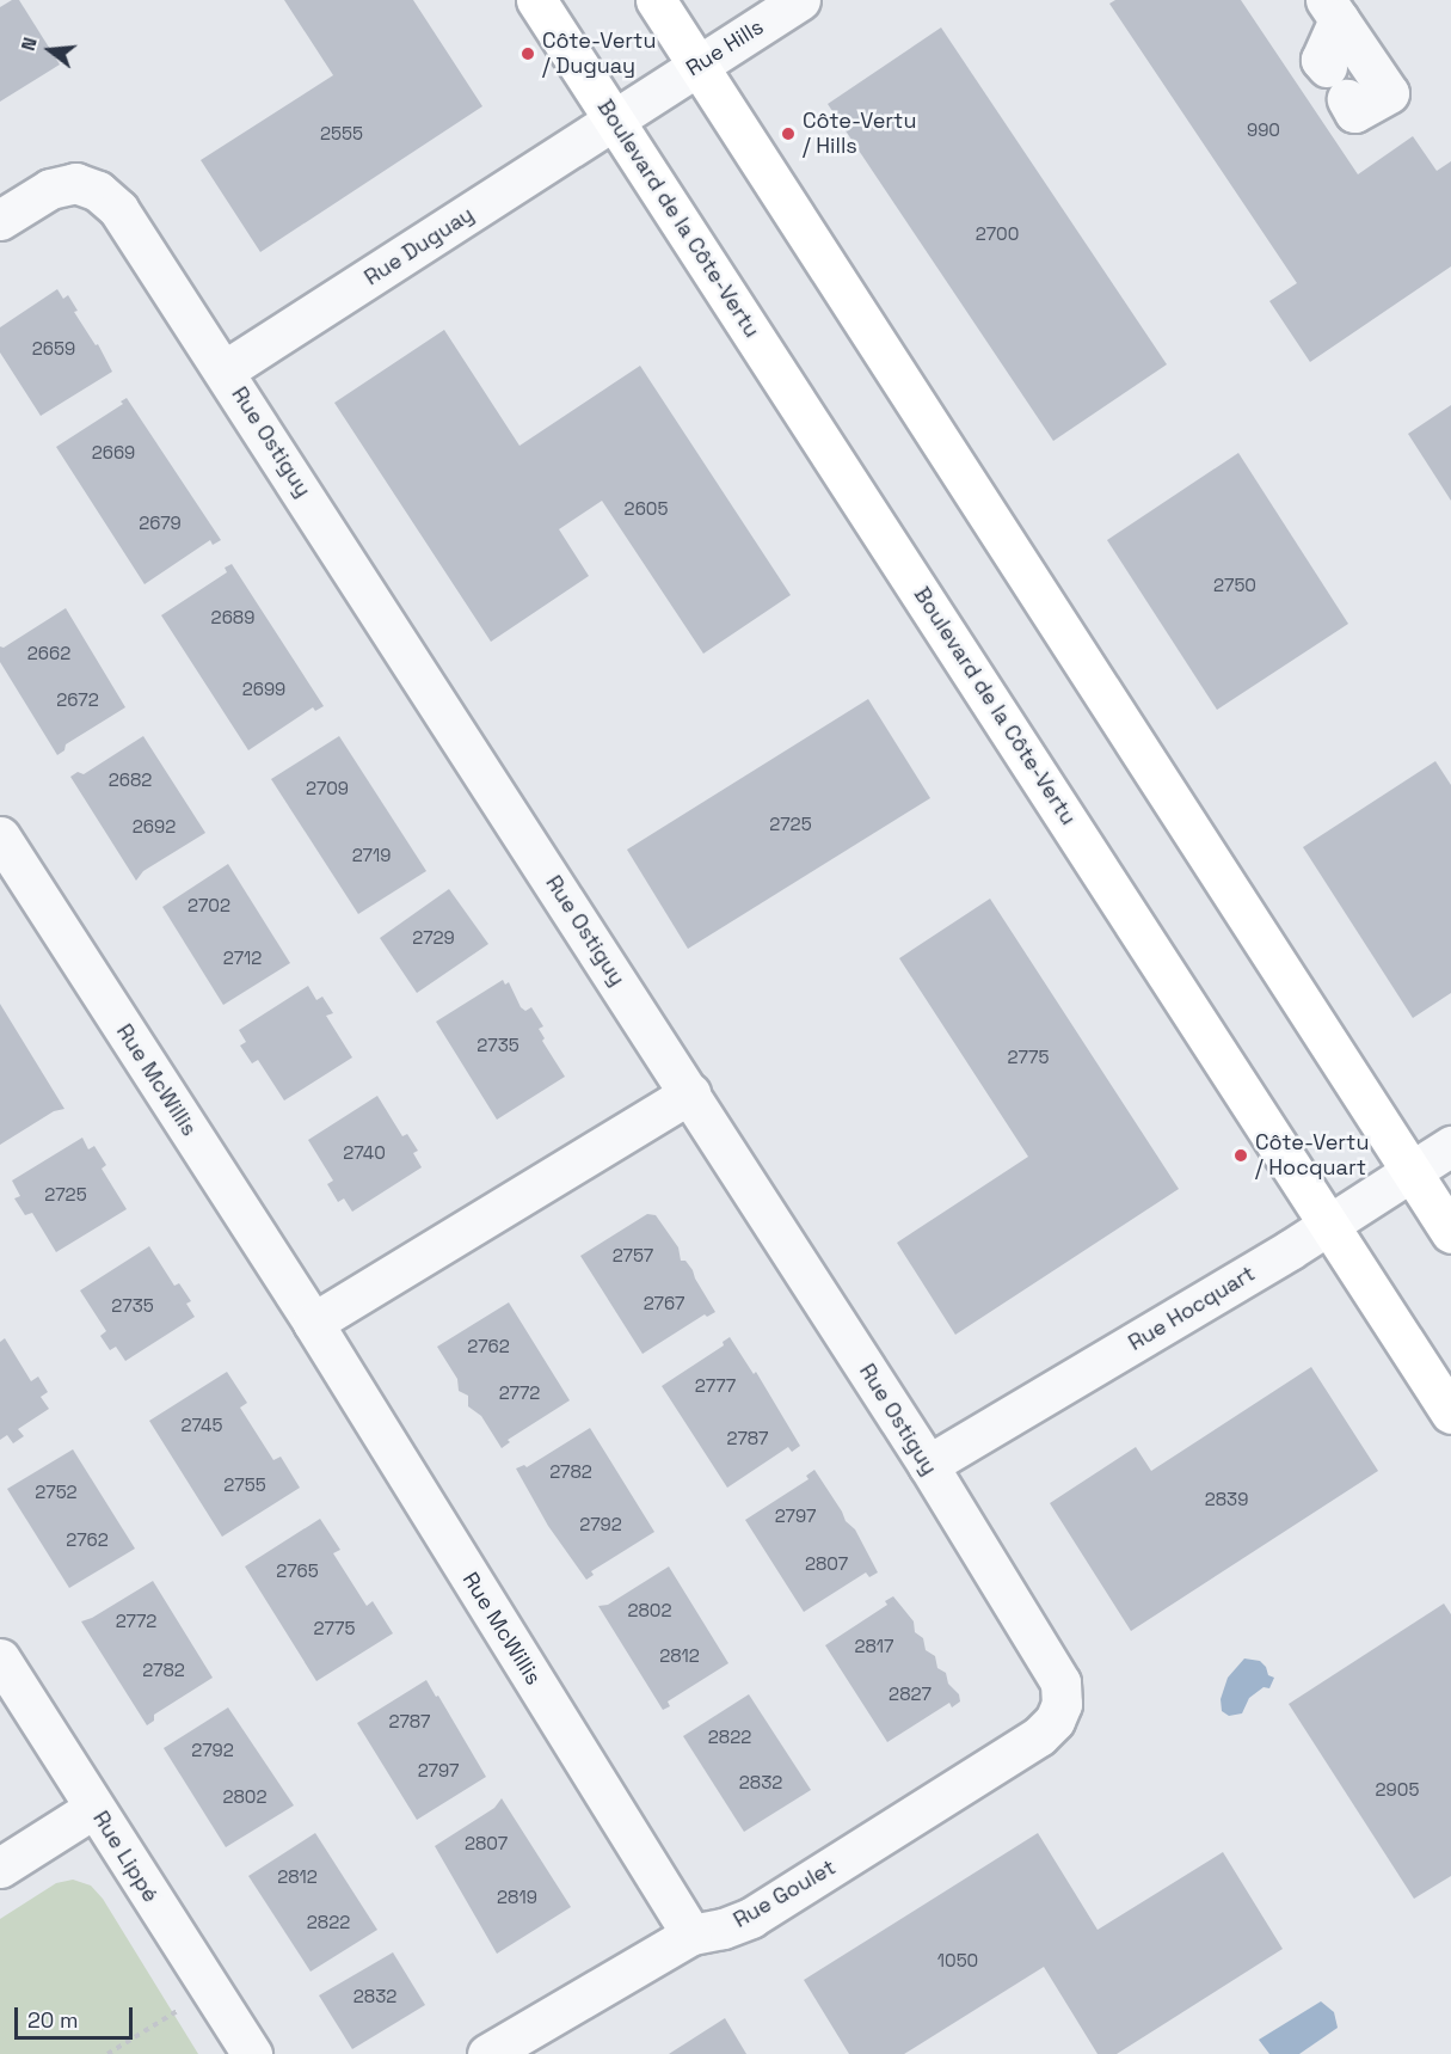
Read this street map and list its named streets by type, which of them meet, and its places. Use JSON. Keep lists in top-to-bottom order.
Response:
{
  "streets": {
    "main road": ["Boulevard de la Côte-Vertu"],
    "street": [
      "Rue Hills",
      "Rue Duguay",
      "Rue Ostiguy",
      "Rue McWillis",
      "Rue Hocquart",
      "Rue Lippé",
      "Rue Goulet"
    ]
  },
  "crossings": [
    ["Rue Hills", "Boulevard de la Côte-Vertu"],
    ["Rue Hills", "Rue Duguay"],
    ["Boulevard de la Côte-Vertu", "Rue Duguay"],
    ["Boulevard de la Côte-Vertu", "Rue Hocquart"],
    ["Rue Duguay", "Rue Ostiguy"],
    ["Rue Ostiguy", "Rue Hocquart"],
    ["Rue Ostiguy", "Rue Goulet"],
    ["Rue McWillis", "Rue Goulet"]
  ],
  "places": ["Côte-Vertu / Duguay", "Côte-Vertu / Hills", "Côte-Vertu / Hocquart"],
  "house_numbers": [
    "990",
    "2555",
    "2700",
    "2659",
    "2669",
    "2605",
    "2679",
    "2750",
    "2689",
    "2662",
    "2699",
    "2672",
    "2682",
    "2709",
    "2725",
    "2692",
    "2719",
    "2702",
    "2729",
    "2712",
    "2735",
    "2775",
    "2740",
    "2725",
    "2757",
    "2767",
    "2735",
    "2762",
    "2777",
    "2772",
    "2745",
    "2787",
    "2782",
    "2755",
    "2752",
    "2839",
    "2797",
    "2792",
    "2762",
    "2807",
    "2765",
    "2802",
    "2772",
    "2775",
    "2817",
    "2812",
    "2782",
    "2827",
    "2787",
    "2822",
    "2792",
    "2797",
    "2832",
    "2905",
    "2802",
    "2807",
    "2812",
    "2819",
    "2822",
    "1050",
    "2832"
  ],
  "scale_bar": "20 m",
  "north": "left"
}
